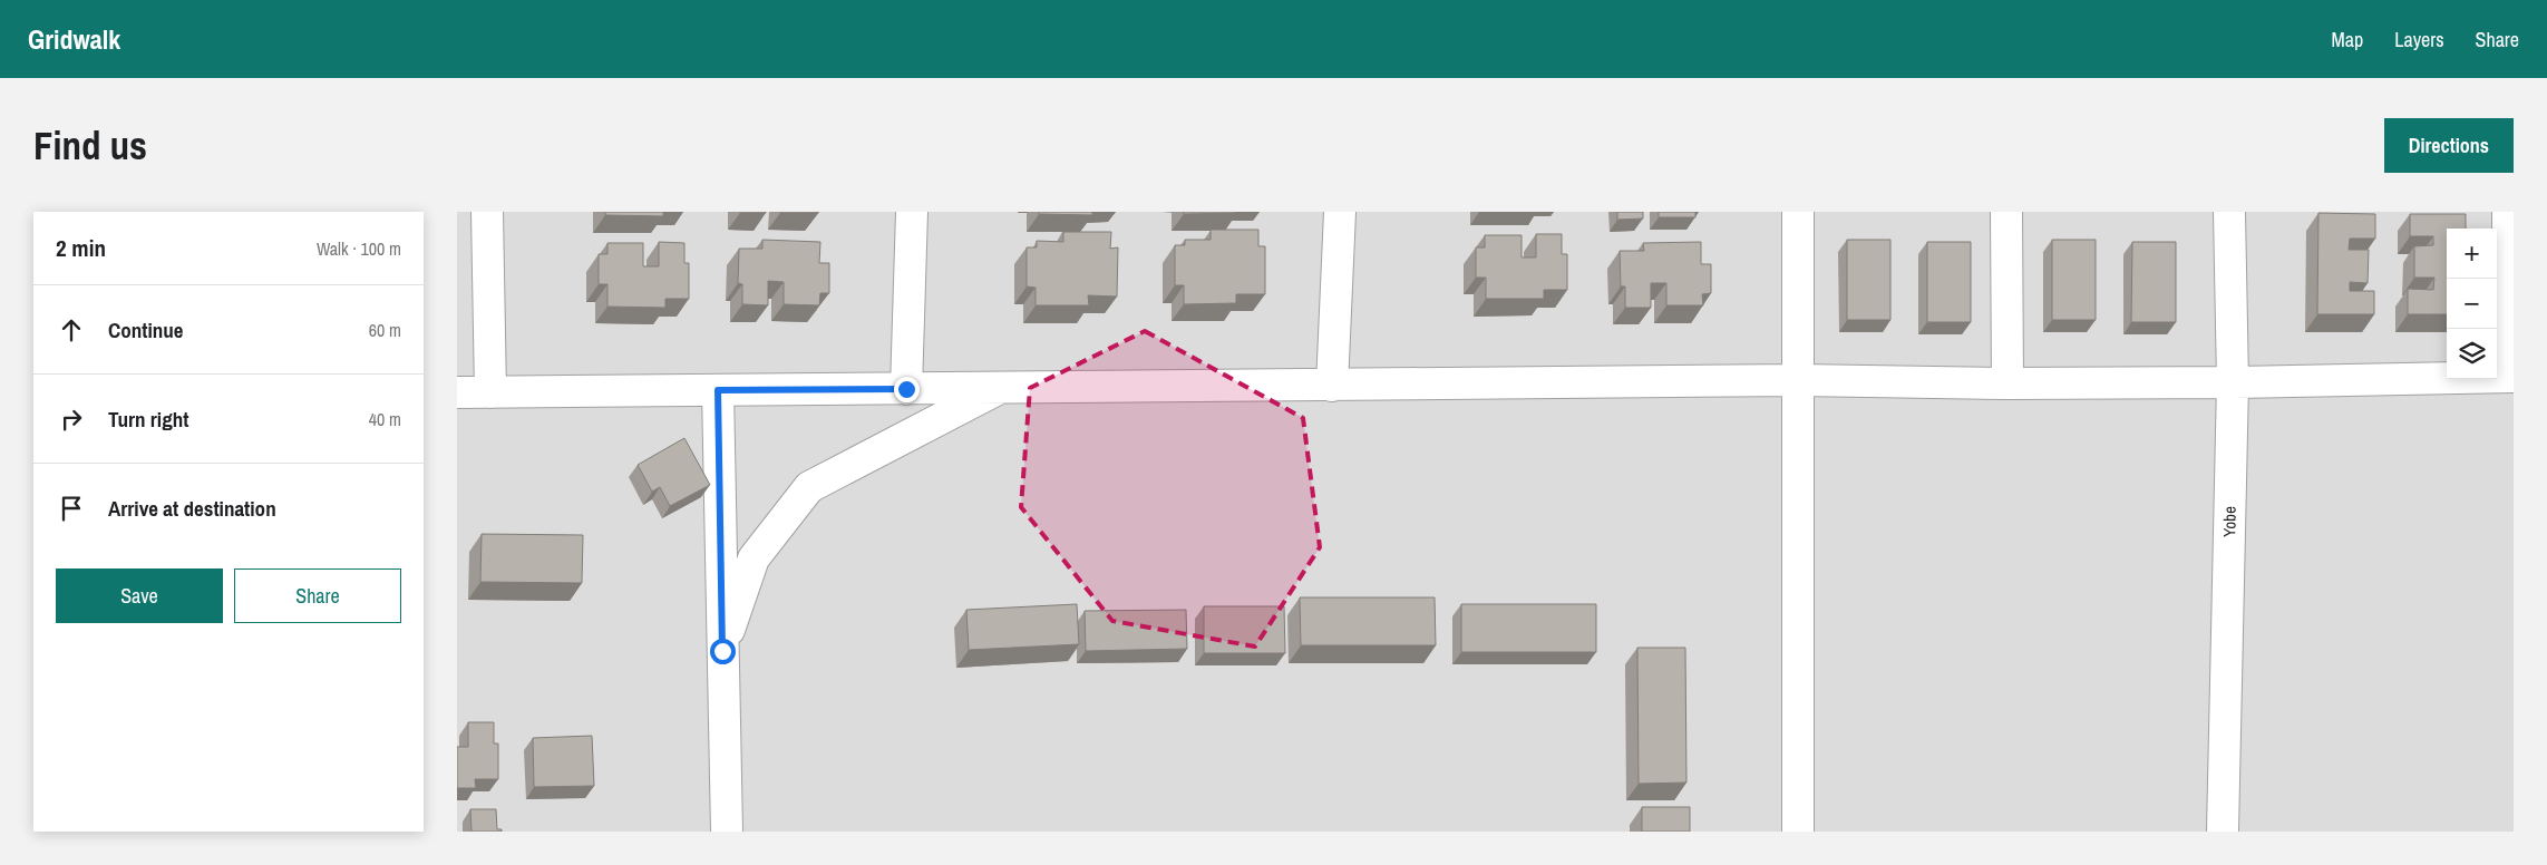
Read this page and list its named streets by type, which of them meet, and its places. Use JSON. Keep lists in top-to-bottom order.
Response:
{
  "streets": {
    "street": ["Yobe"]
  },
  "page": {
    "header": "Gridwalk",
    "nav": ["Map", "Layers", "Share"],
    "buttons": [
      "Directions",
      ["Save", "Share"]
    ],
    "title": "Find us",
    "heading": ["2 min", "Walk · 100 m"],
    "map_buttons": ["+", "−"],
    "list": [
      ["Continue", "60 m"],
      ["Turn right", "40 m"],
      "Arrive at destination"
    ]
  }
}
